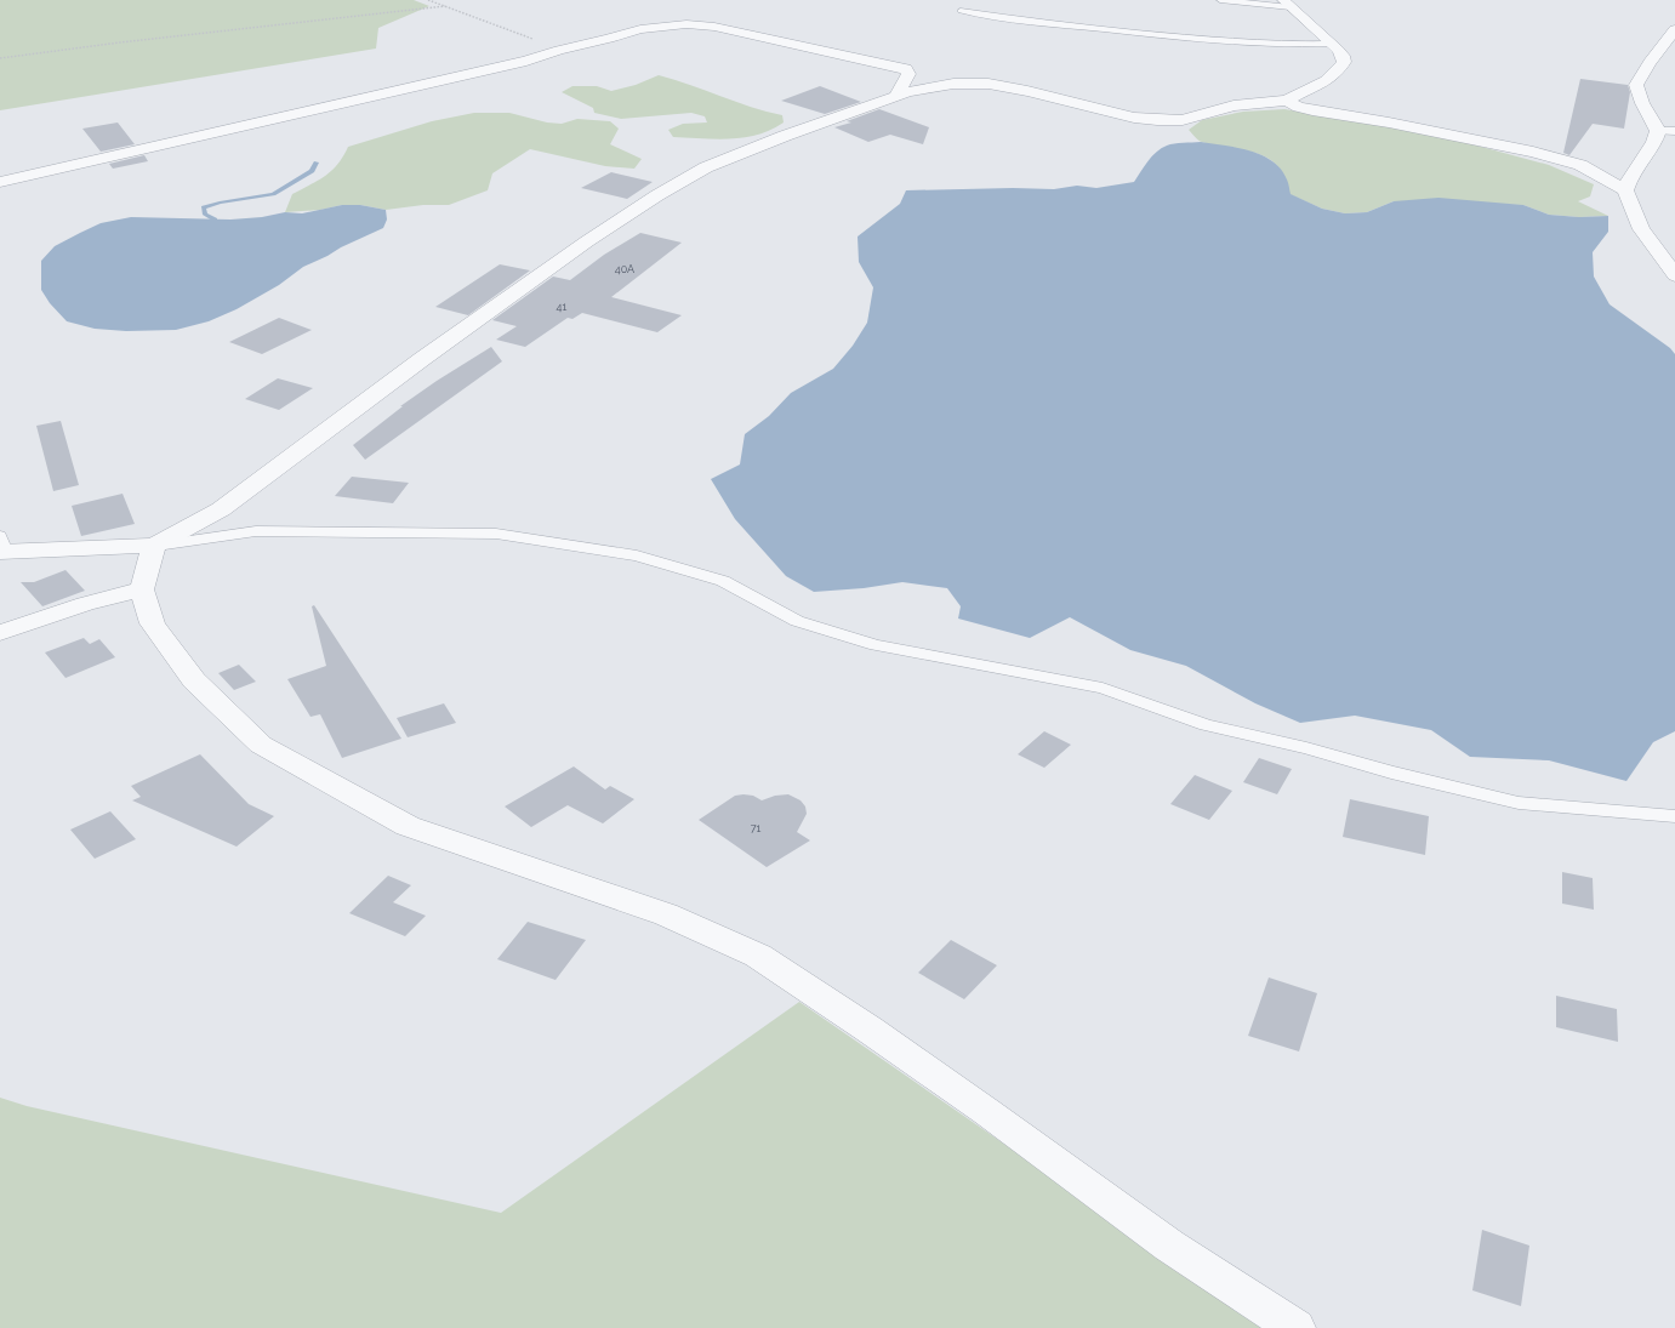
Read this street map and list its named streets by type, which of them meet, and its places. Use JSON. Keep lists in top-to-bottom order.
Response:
{
  "house_numbers": ["40А", "41", "71"]
}
